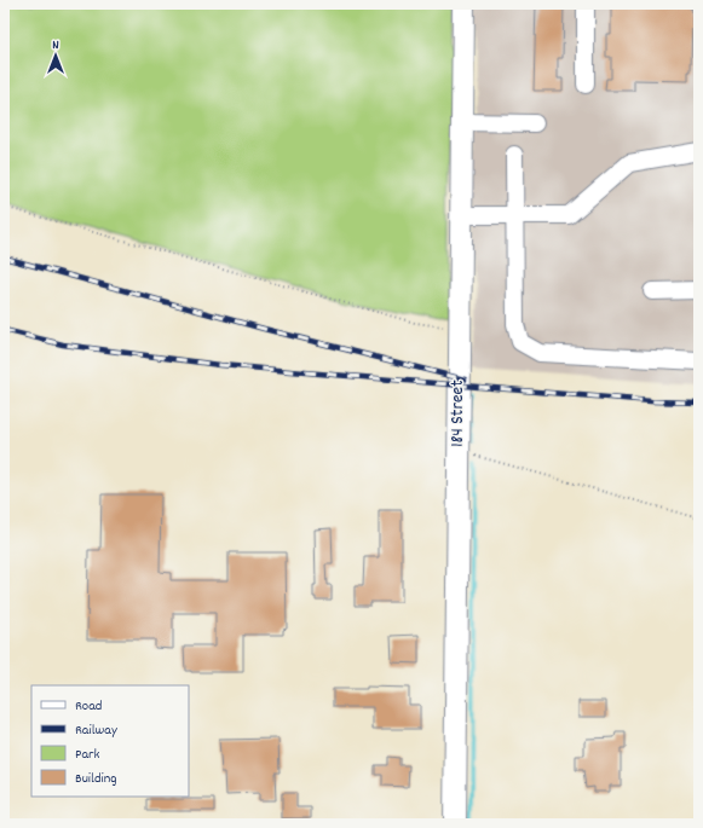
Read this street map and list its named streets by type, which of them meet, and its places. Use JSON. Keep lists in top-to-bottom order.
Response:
{
  "streets": {
    "main road": ["184 Street"]
  },
  "legend": [
    "Road",
    "Railway",
    "Park",
    "Building"
  ],
  "north": "top"
}
